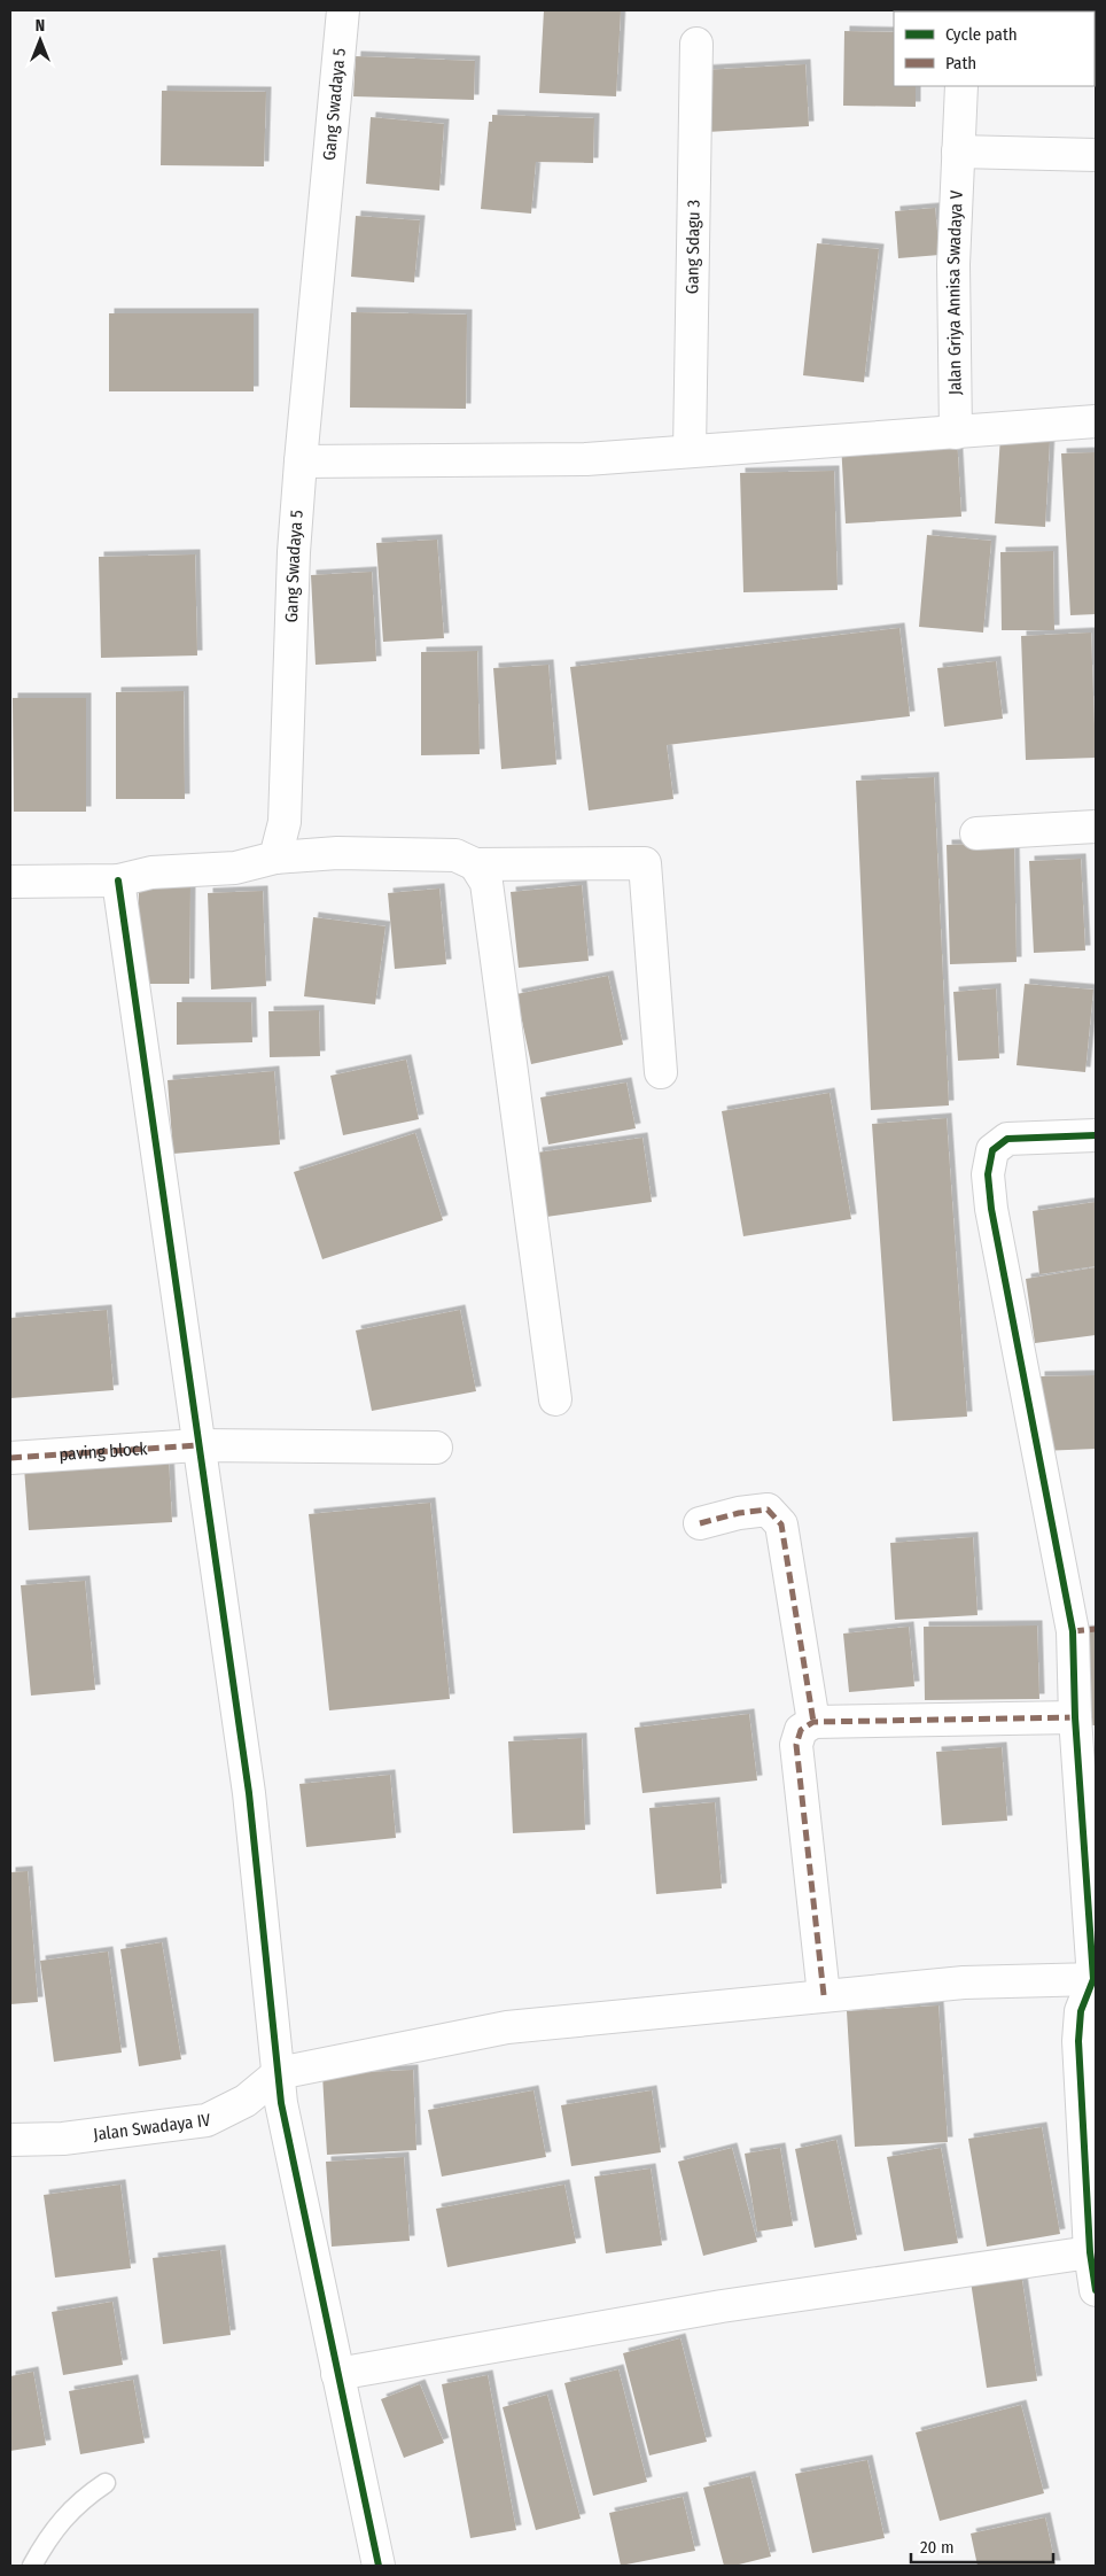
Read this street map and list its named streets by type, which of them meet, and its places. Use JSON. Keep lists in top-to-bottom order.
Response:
{
  "streets": {
    "street": [
      "Gang Swadaya 5",
      "Gang Sdagu 3",
      "Jalan Griya Annisa Swadaya V",
      "paving block",
      "Jalan Swadaya IV"
    ]
  },
  "legend": ["Cycle path", "Path"],
  "scale_bar": "20 m",
  "north": "top"
}
